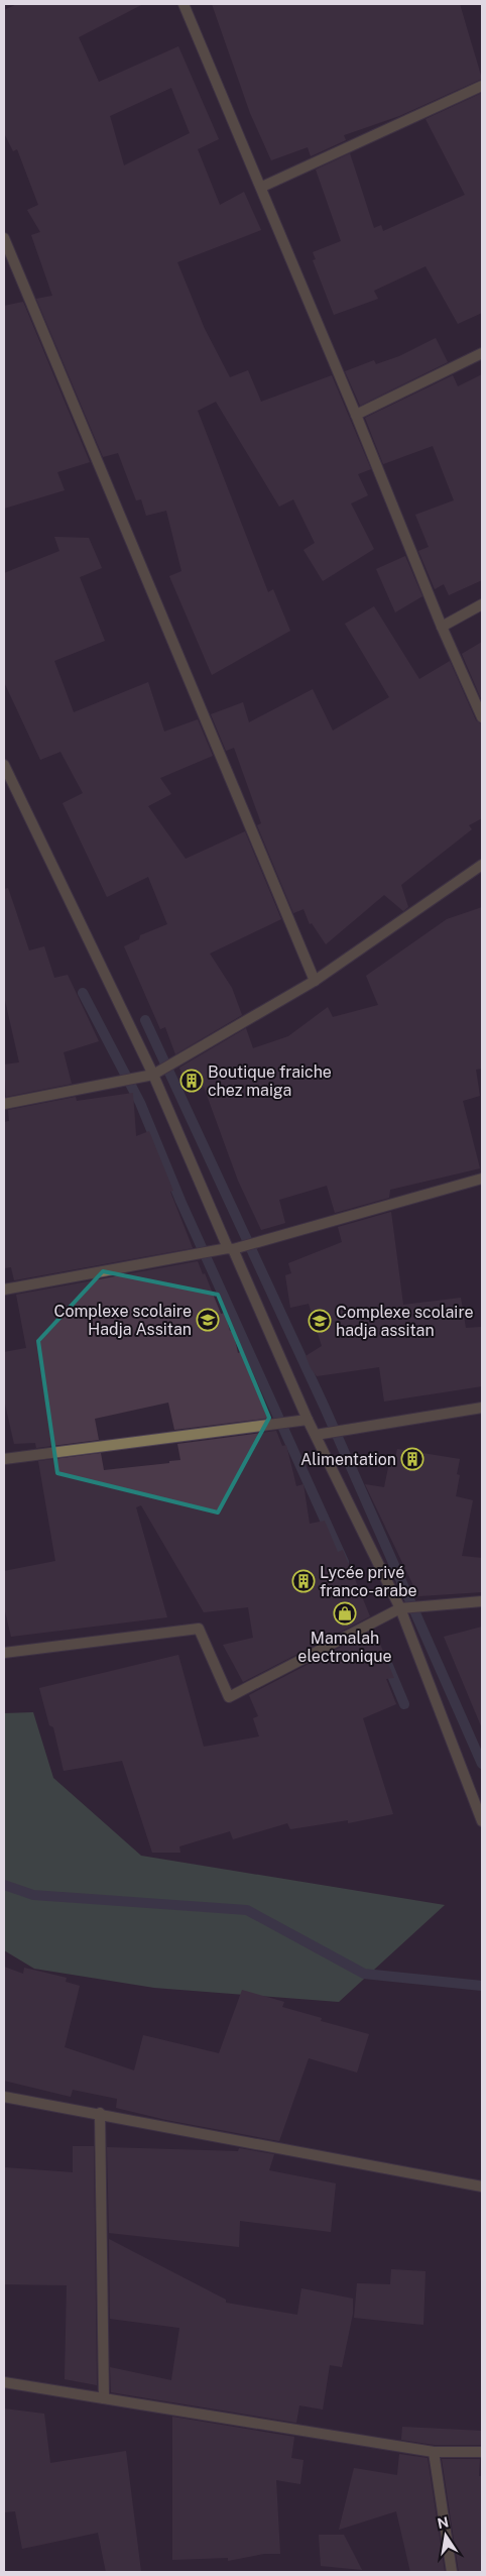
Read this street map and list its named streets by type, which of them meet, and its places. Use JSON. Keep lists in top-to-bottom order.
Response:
{
  "places": {
    "building": ["Boutique fraiche chez maiga", "Alimentation", "Lycée privé franco-arabe"],
    "school or university": ["Complexe scolaire Hadja Assitan", "Complexe scolaire hadja assitan"],
    "shop": ["Mamalah electronique"]
  },
  "north": "top"
}
